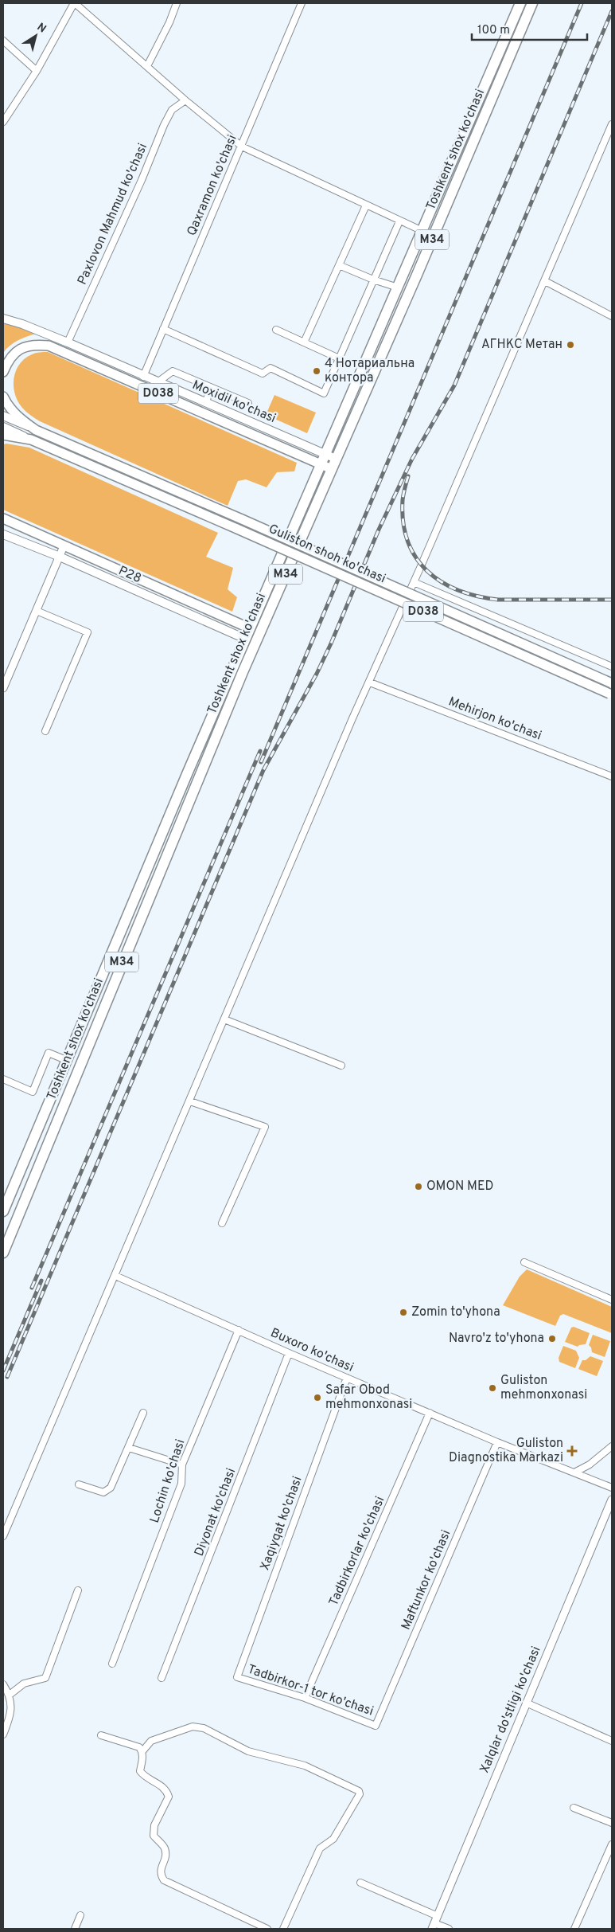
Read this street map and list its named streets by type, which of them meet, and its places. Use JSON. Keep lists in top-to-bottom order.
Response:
{
  "streets": {
    "highway": ["Toshkent shox ko'chasi", "M34"],
    "main road": [
      "D038",
      "Moxidil ko'chasi",
      "Guliston shoh ko'chasi",
      "Р28"
    ],
    "street": [
      "Qaxramon ko'chasi",
      "Paxlovon Mahmud ko'chasi",
      "Mehirjon ko'chasi",
      "Buxoro ko'chasi",
      "Lochin ko'chasi",
      "Diyonat ko'chasi",
      "Xaqiyqat ko'chasi",
      "Tadbirkorlar ko'chasi",
      "Maftunkor ko'chasi",
      "Tadbirkor-1 tor ko'chasi",
      "Xalqlar do'stligi ko'chasi"
    ]
  },
  "crossings": [
    ["Toshkent shox ko'chasi", "D038"],
    ["Toshkent shox ko'chasi", "Moxidil ko'chasi"],
    ["Toshkent shox ko'chasi", "Р28"],
    ["Qaxramon ko'chasi", "Moxidil ko'chasi"],
    ["Paxlovon Mahmud ko'chasi", "D038"],
    ["Paxlovon Mahmud ko'chasi", "Moxidil ko'chasi"],
    ["D038", "Moxidil ko'chasi"],
    ["Buxoro ko'chasi", "Lochin ko'chasi"],
    ["Buxoro ko'chasi", "Diyonat ko'chasi"],
    ["Buxoro ko'chasi", "Xaqiyqat ko'chasi"],
    ["Buxoro ko'chasi", "Tadbirkorlar ko'chasi"],
    ["Buxoro ko'chasi", "Maftunkor ko'chasi"],
    ["Xaqiyqat ko'chasi", "Tadbirkor-1 tor ko'chasi"],
    ["Tadbirkorlar ko'chasi", "Tadbirkor-1 tor ko'chasi"],
    ["Maftunkor ko'chasi", "Tadbirkor-1 tor ko'chasi"]
  ],
  "places": {
    "other": [
      "АГНКС Метан",
      "4 Нотариальна контора",
      "OMON MED",
      "Zomin to'yhona",
      "Navro'z to'yhona",
      "Guliston mehmonxonasi",
      "Safar Obod mehmonxonasi"
    ],
    "health": ["Guliston Diagnostika Markazi"]
  },
  "scale_bar": "100 m",
  "north": "top right"
}
